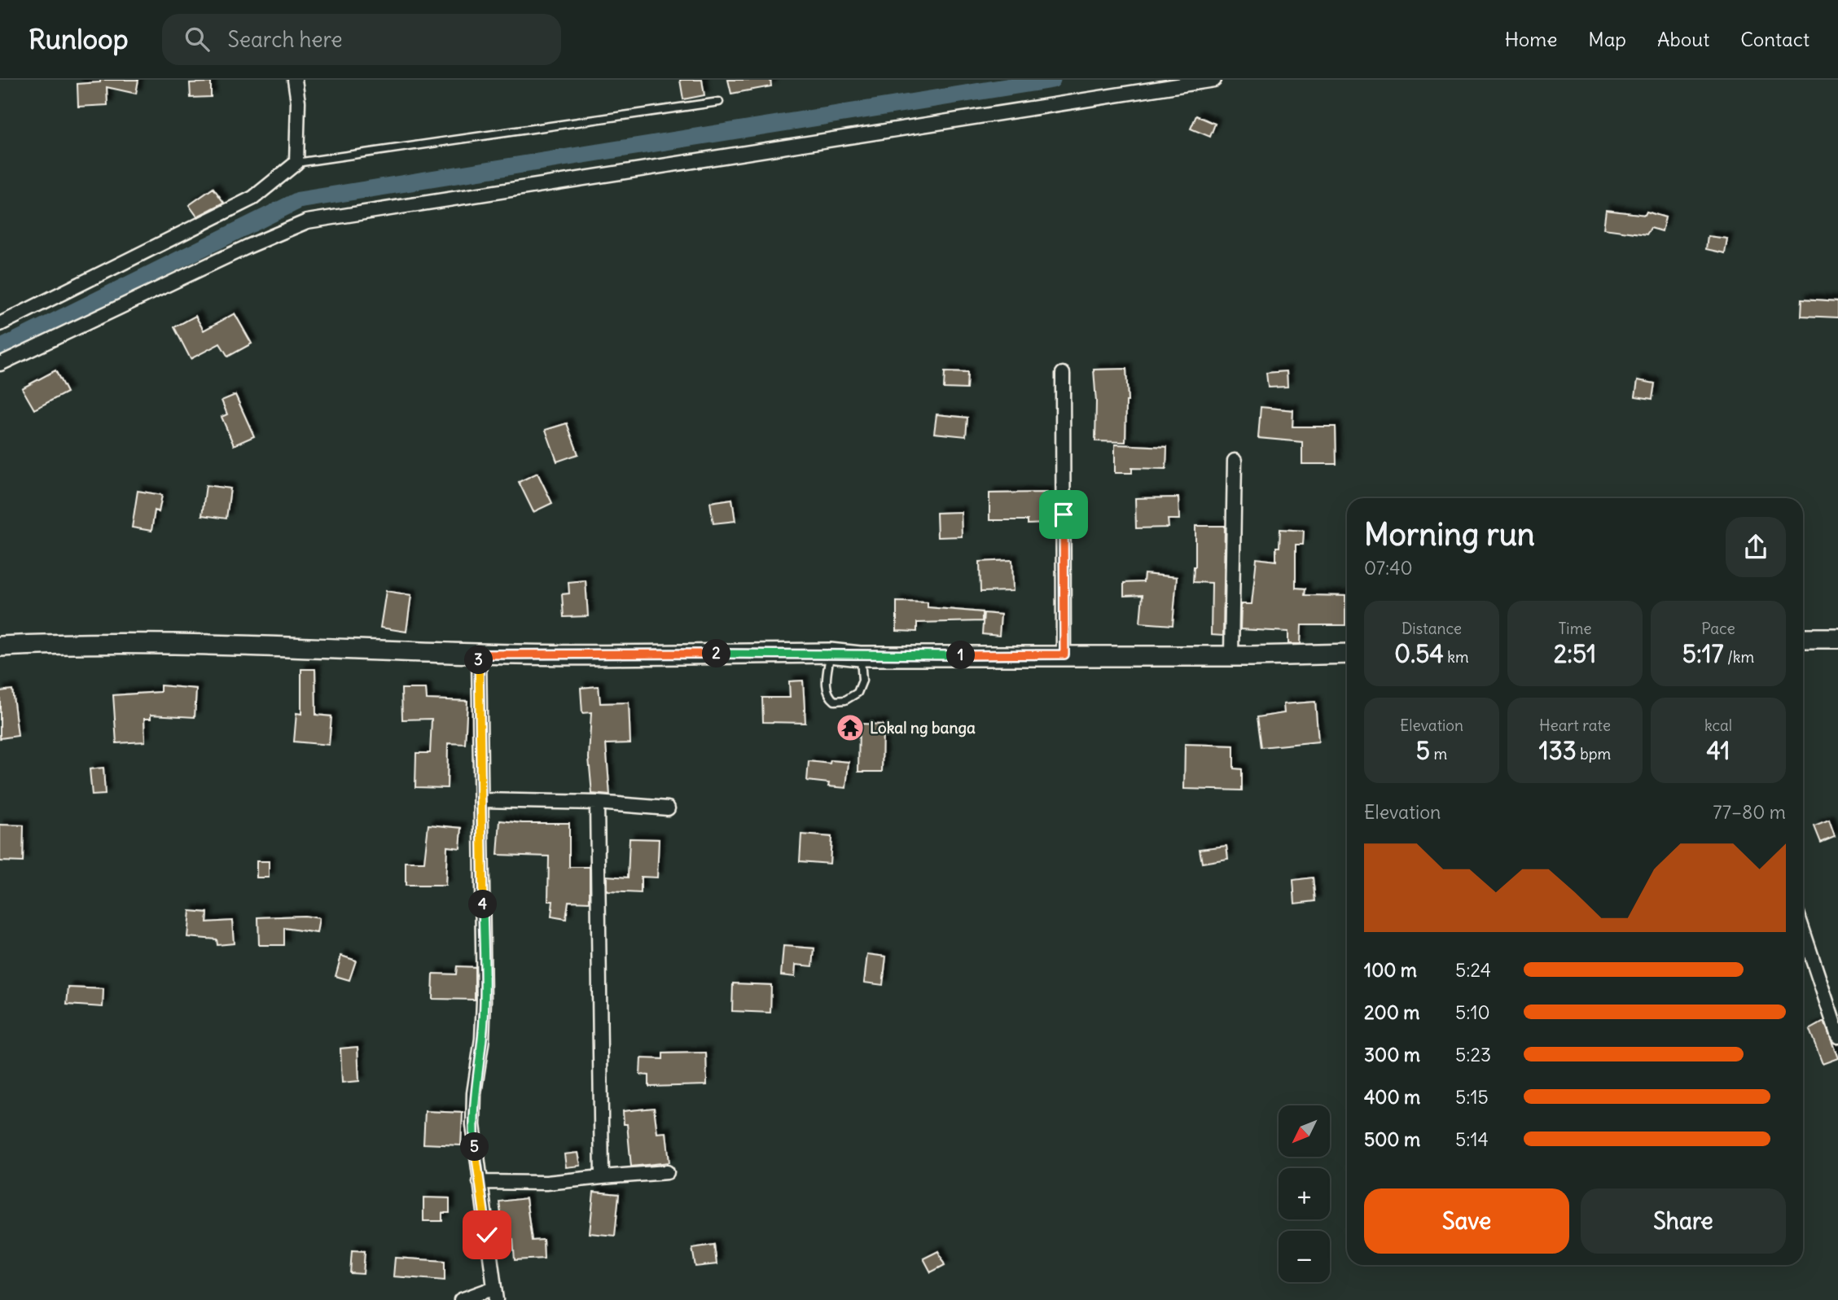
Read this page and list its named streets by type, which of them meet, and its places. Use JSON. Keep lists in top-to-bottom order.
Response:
{
  "places": {
    "temple": ["Lokal ng banga"]
  },
  "north": "bottom left",
  "page": {
    "header": "Runloop",
    "search": "Search here",
    "nav": [
      "Home",
      "Map",
      "About",
      "Contact"
    ],
    "heading": ["Morning run", "07:40"],
    "stats": [
      ["Distance", "0.54 km"],
      ["Time", "2:51"],
      ["Pace", "5:17 /km"],
      ["Elevation", "5 m"],
      ["Heart rate", "133 bpm"],
      ["kcal", "41"]
    ],
    "pins": [
      "2",
      "1",
      "3",
      "4",
      "5"
    ],
    "chart": ["Elevation", "77–80 m"],
    "list": [
      {
        "name": "100 m",
        "note": "5:24"
      },
      {
        "name": "200 m",
        "note": "5:10"
      },
      {
        "name": "300 m",
        "note": "5:23"
      },
      {
        "name": "400 m",
        "note": "5:15"
      },
      {
        "name": "500 m",
        "note": "5:14"
      }
    ],
    "map_buttons": ["+", "−"],
    "buttons": ["Save", "Share"]
  }
}
